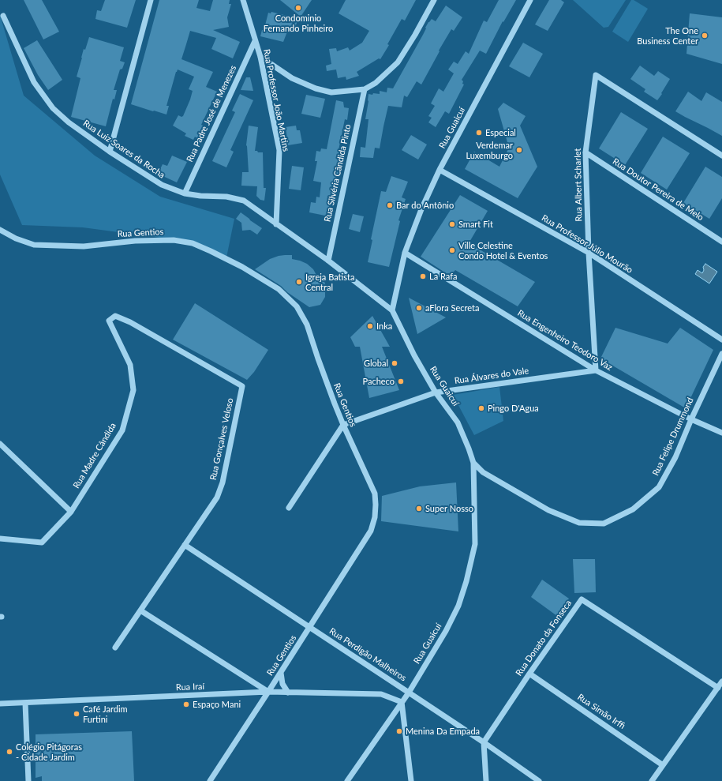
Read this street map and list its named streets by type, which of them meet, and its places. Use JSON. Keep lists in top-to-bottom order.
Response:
{
  "streets": {
    "street": [
      "Rua Professor João Martins",
      "Rua Padre José de Menezes",
      "Rua Guaicuí",
      "Rua Luiz Soares da Rocha",
      "Rua Silvéria Cândida Pinto",
      "Rua Albert Scharlet",
      "Rua Doutor Pereira de Melo",
      "Rua Gentios",
      "Rua Professor Júlio Mourão",
      "Rua Engenheiro Teodoro Vaz",
      "Rua Álvares do Vale",
      "Rua Felipe Drummond",
      "Rua Gonçalves Veloso",
      "Rua Madre Cândida",
      "Rua Donato da Fonseca",
      "Rua Perdigão Malheiros",
      "Rua Iraí",
      "Rua Simão Irffi"
    ]
  },
  "crossings": [
    ["Rua Professor João Martins", "Rua Padre José de Menezes"],
    ["Rua Professor João Martins", "Rua Luiz Soares da Rocha"],
    ["Rua Padre José de Menezes", "Rua Luiz Soares da Rocha"],
    ["Rua Guaicuí", "Rua Luiz Soares da Rocha"],
    ["Rua Guaicuí", "Rua Professor Júlio Mourão"],
    ["Rua Guaicuí", "Rua Engenheiro Teodoro Vaz"],
    ["Rua Guaicuí", "Rua Álvares do Vale"],
    ["Rua Guaicuí", "Rua Felipe Drummond"],
    ["Rua Guaicuí", "Rua Perdigão Malheiros"],
    ["Rua Guaicuí", "Rua Iraí"],
    ["Rua Luiz Soares da Rocha", "Rua Silvéria Cândida Pinto"],
    ["Rua Albert Scharlet", "Rua Doutor Pereira de Melo"],
    ["Rua Albert Scharlet", "Rua Professor Júlio Mourão"],
    ["Rua Albert Scharlet", "Rua Engenheiro Teodoro Vaz"],
    ["Rua Albert Scharlet", "Rua Álvares do Vale"],
    ["Rua Gentios", "Rua Álvares do Vale"],
    ["Rua Gentios", "Rua Perdigão Malheiros"],
    ["Rua Gentios", "Rua Iraí"],
    ["Rua Engenheiro Teodoro Vaz", "Rua Álvares do Vale"],
    ["Rua Engenheiro Teodoro Vaz", "Rua Felipe Drummond"],
    ["Rua Gonçalves Veloso", "Rua Madre Cândida"],
    ["Rua Gonçalves Veloso", "Rua Perdigão Malheiros"],
    ["Rua Donato da Fonseca", "Rua Perdigão Malheiros"],
    ["Rua Donato da Fonseca", "Rua Simão Irffi"]
  ],
  "places": [
    "Condominio Fernando Pinheiro",
    "The One Business Center",
    "Especial",
    "Verdemar Luxemburgo",
    "Bar do Antônio",
    "Smart Fit",
    "Ville Celestine Condo Hotel & Eventos",
    "La Rafa",
    "Igreja Batista Central",
    "aFlora Secreta",
    "Inka",
    "Global",
    "Pacheco",
    "Pingo D'Agua",
    "Super Nosso",
    "Espaço Mani",
    "Café Jardim Furtini",
    "Menina Da Empada",
    "Colégio Pitágoras - Cidade Jardim"
  ]
}
